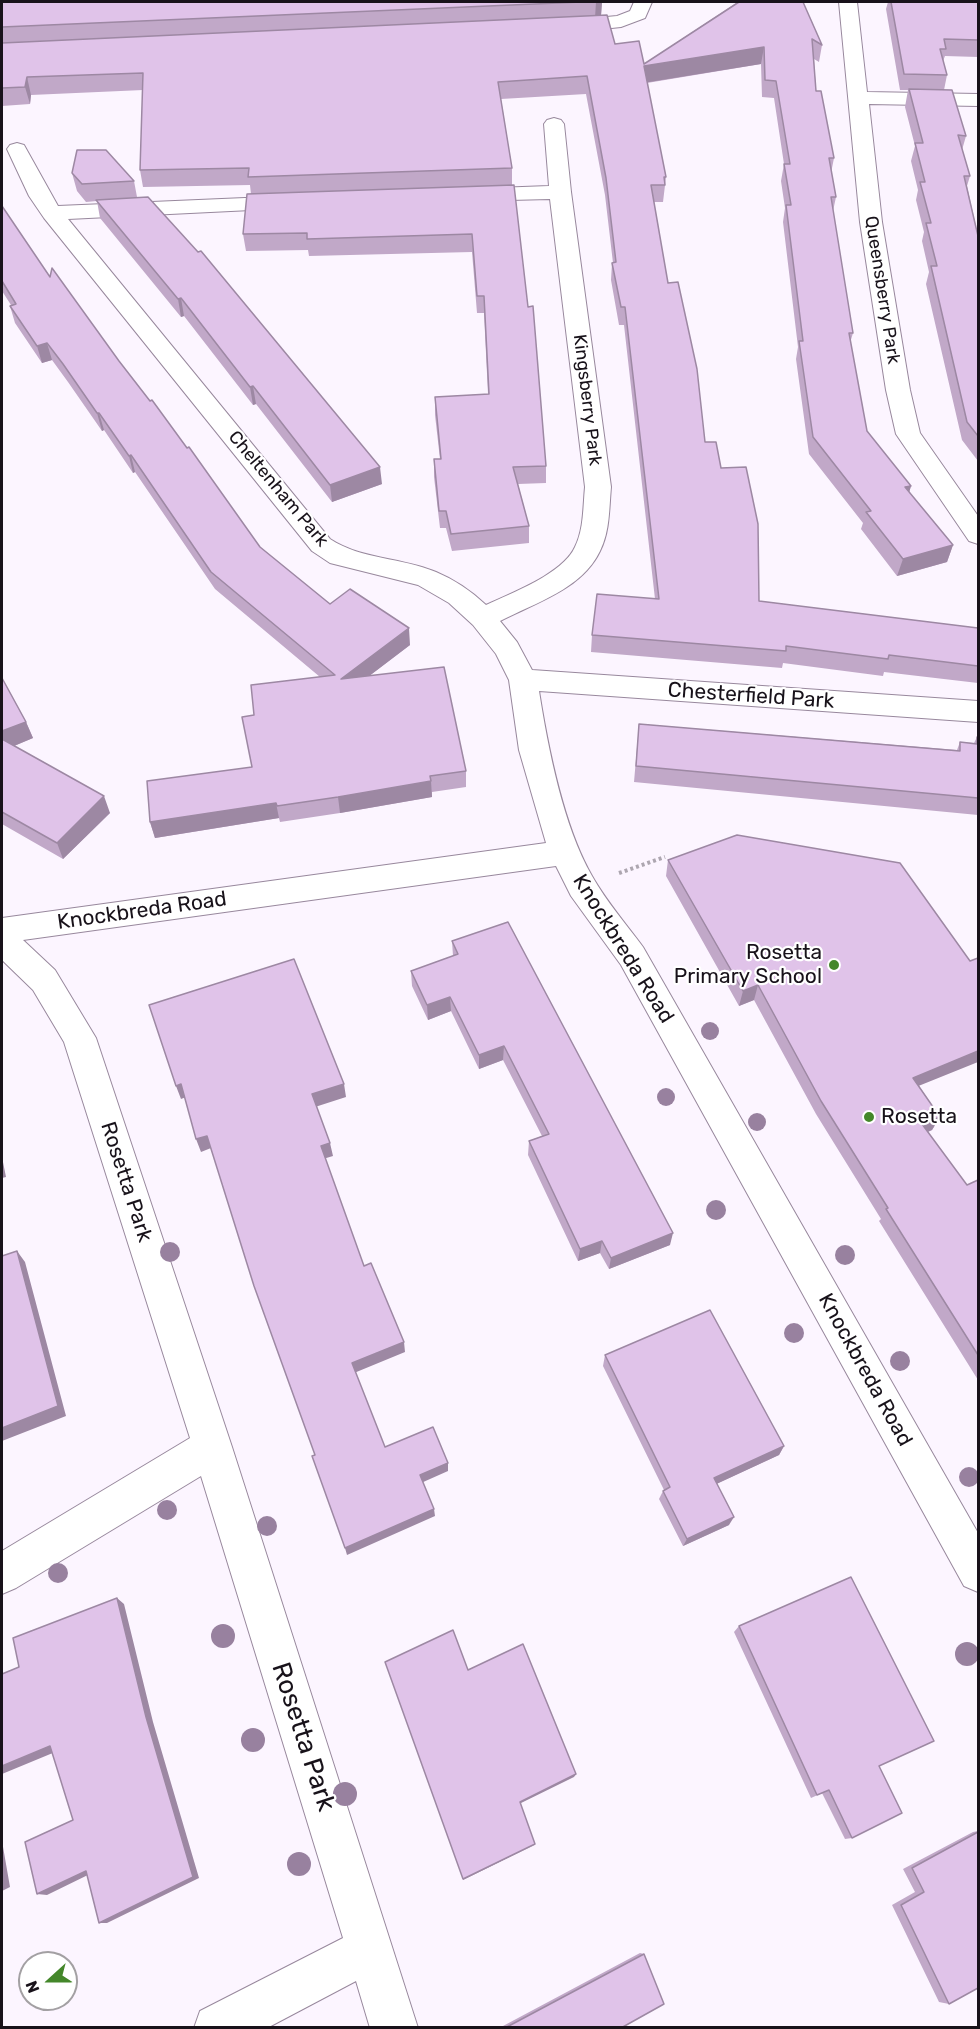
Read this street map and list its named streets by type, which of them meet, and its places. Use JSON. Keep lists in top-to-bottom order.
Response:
{
  "streets": {
    "street": [
      "Queensberry Park",
      "Kingsberry Park",
      "Cheltenham Park",
      "Chesterfield Park",
      "Knockbreda Road",
      "Rosetta Park"
    ]
  },
  "crossings": [
    ["Kingsberry Park", "Cheltenham Park"],
    ["Cheltenham Park", "Chesterfield Park"],
    ["Cheltenham Park", "Knockbreda Road"]
  ],
  "places": ["Rosetta Primary School", "Rosetta"],
  "north": "left"
}
